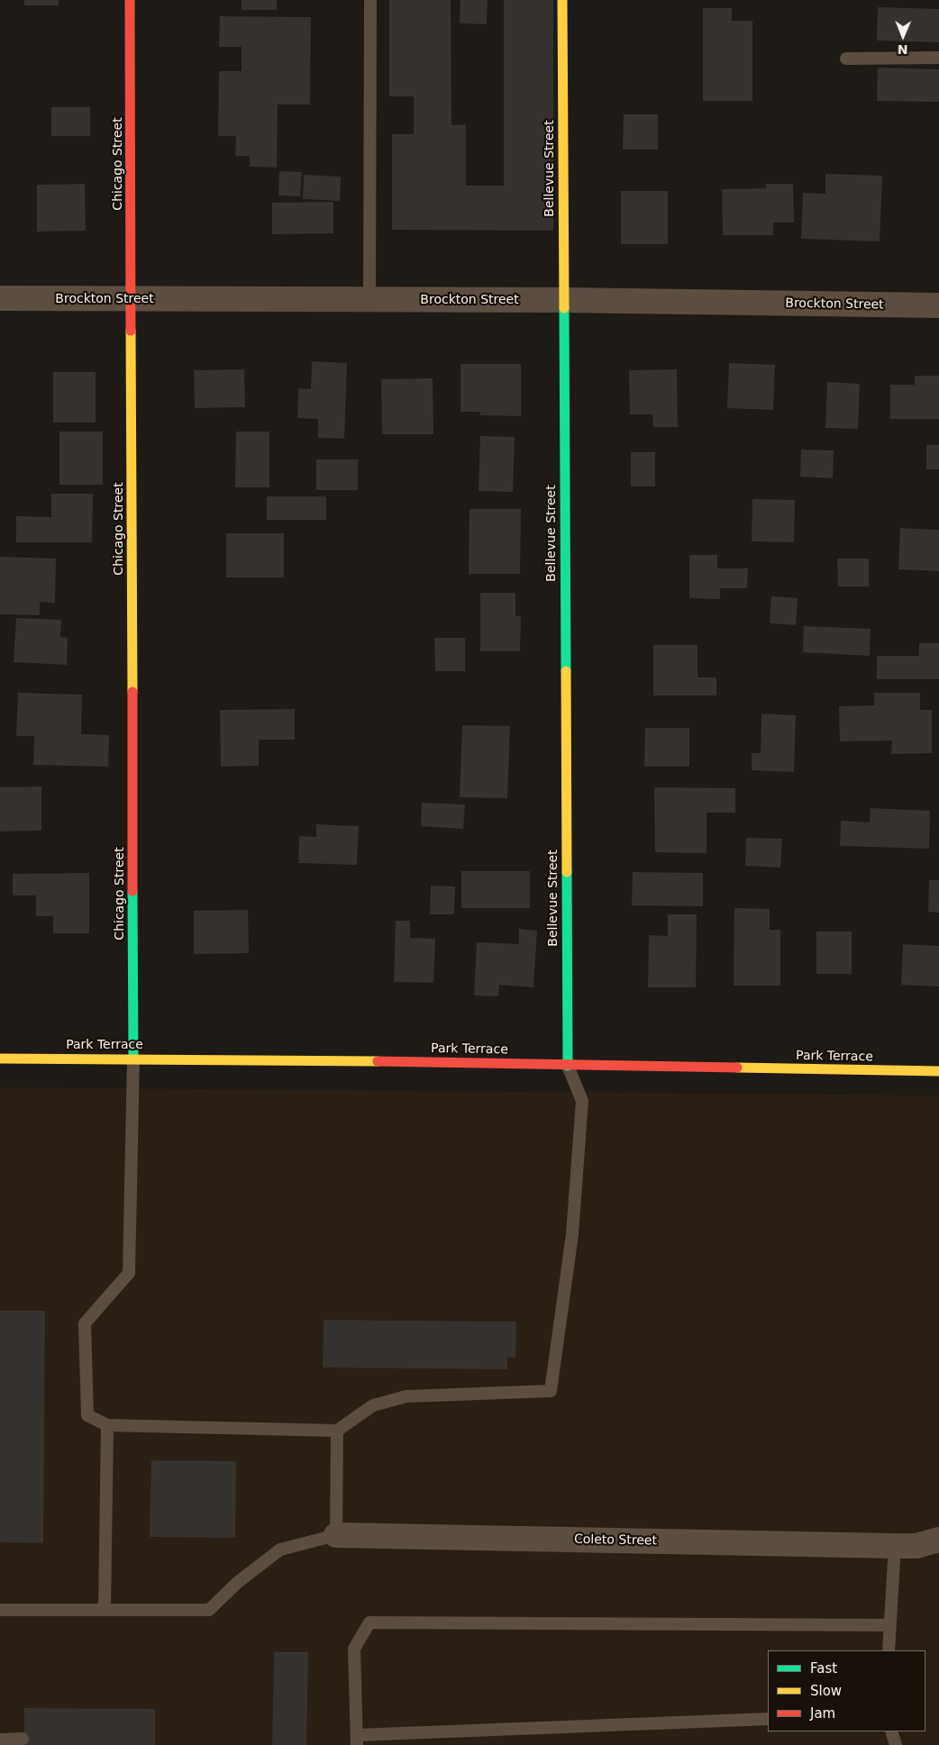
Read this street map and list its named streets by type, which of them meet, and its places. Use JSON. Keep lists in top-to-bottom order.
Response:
{
  "streets": {
    "street": [
      "Chicago Street",
      "Bellevue Street",
      "Brockton Street",
      "Park Terrace",
      "Coleto Street"
    ]
  },
  "crossings": [
    ["Chicago Street", "Brockton Street"],
    ["Chicago Street", "Park Terrace"],
    ["Bellevue Street", "Brockton Street"],
    ["Bellevue Street", "Park Terrace"]
  ],
  "legend": ["Fast", "Slow", "Jam"],
  "north": "bottom"
}
